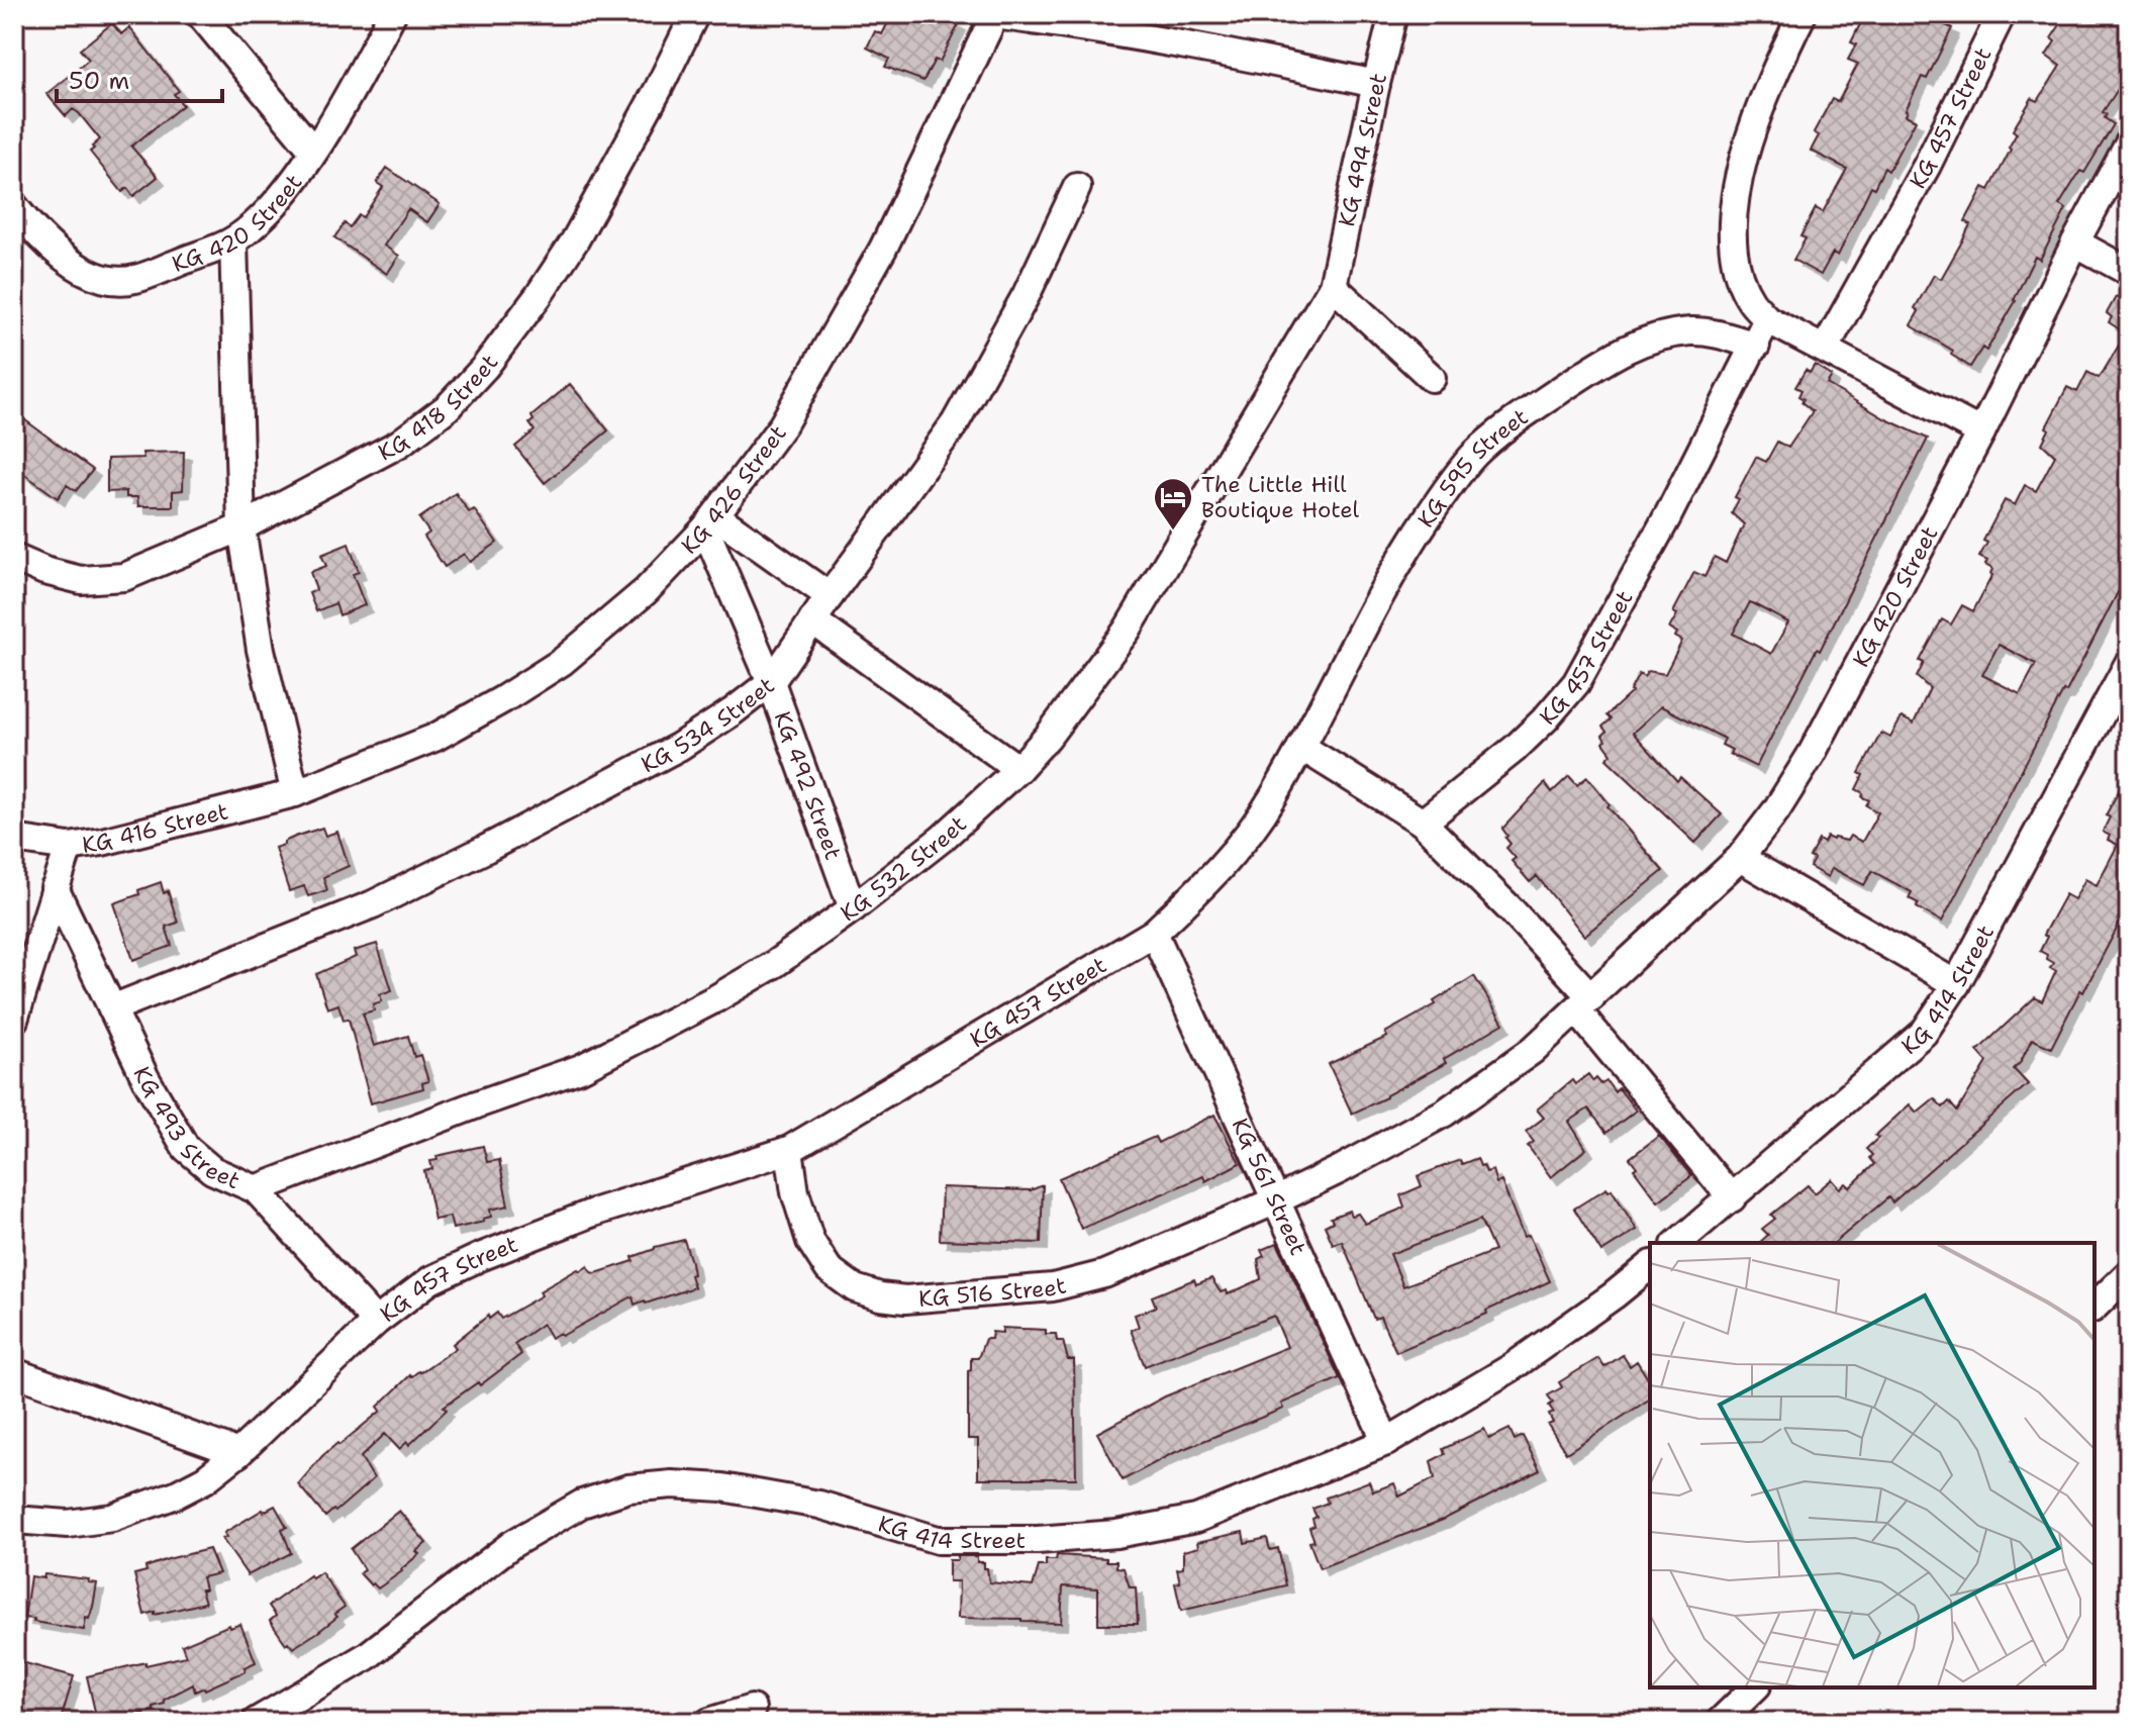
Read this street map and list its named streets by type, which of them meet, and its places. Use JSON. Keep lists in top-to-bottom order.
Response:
{
  "streets": {
    "street": [
      "KG 457 Street",
      "KG 494 Street",
      "KG 420 Street",
      "KG 418 Street",
      "KG 595 Street",
      "KG 426 Street",
      "KG 534 Street",
      "KG 492 Street",
      "KG 416 Street",
      "KG 532 Street",
      "KG 414 Street",
      "KG 493 Street",
      "KG 561 Street",
      "KG 516 Street"
    ]
  },
  "crossings": [
    ["KG 457 Street", "KG 595 Street"],
    ["KG 457 Street", "KG 493 Street"],
    ["KG 457 Street", "KG 561 Street"],
    ["KG 457 Street", "KG 516 Street"],
    ["KG 494 Street", "KG 532 Street"],
    ["KG 420 Street", "KG 516 Street"],
    ["KG 426 Street", "KG 492 Street"],
    ["KG 426 Street", "KG 416 Street"],
    ["KG 534 Street", "KG 492 Street"],
    ["KG 534 Street", "KG 493 Street"],
    ["KG 492 Street", "KG 532 Street"],
    ["KG 532 Street", "KG 493 Street"],
    ["KG 414 Street", "KG 561 Street"],
    ["KG 561 Street", "KG 516 Street"]
  ],
  "places": {
    "hotel": ["The Little Hill Boutique Hotel"]
  },
  "scale_bar": "50 m"
}
